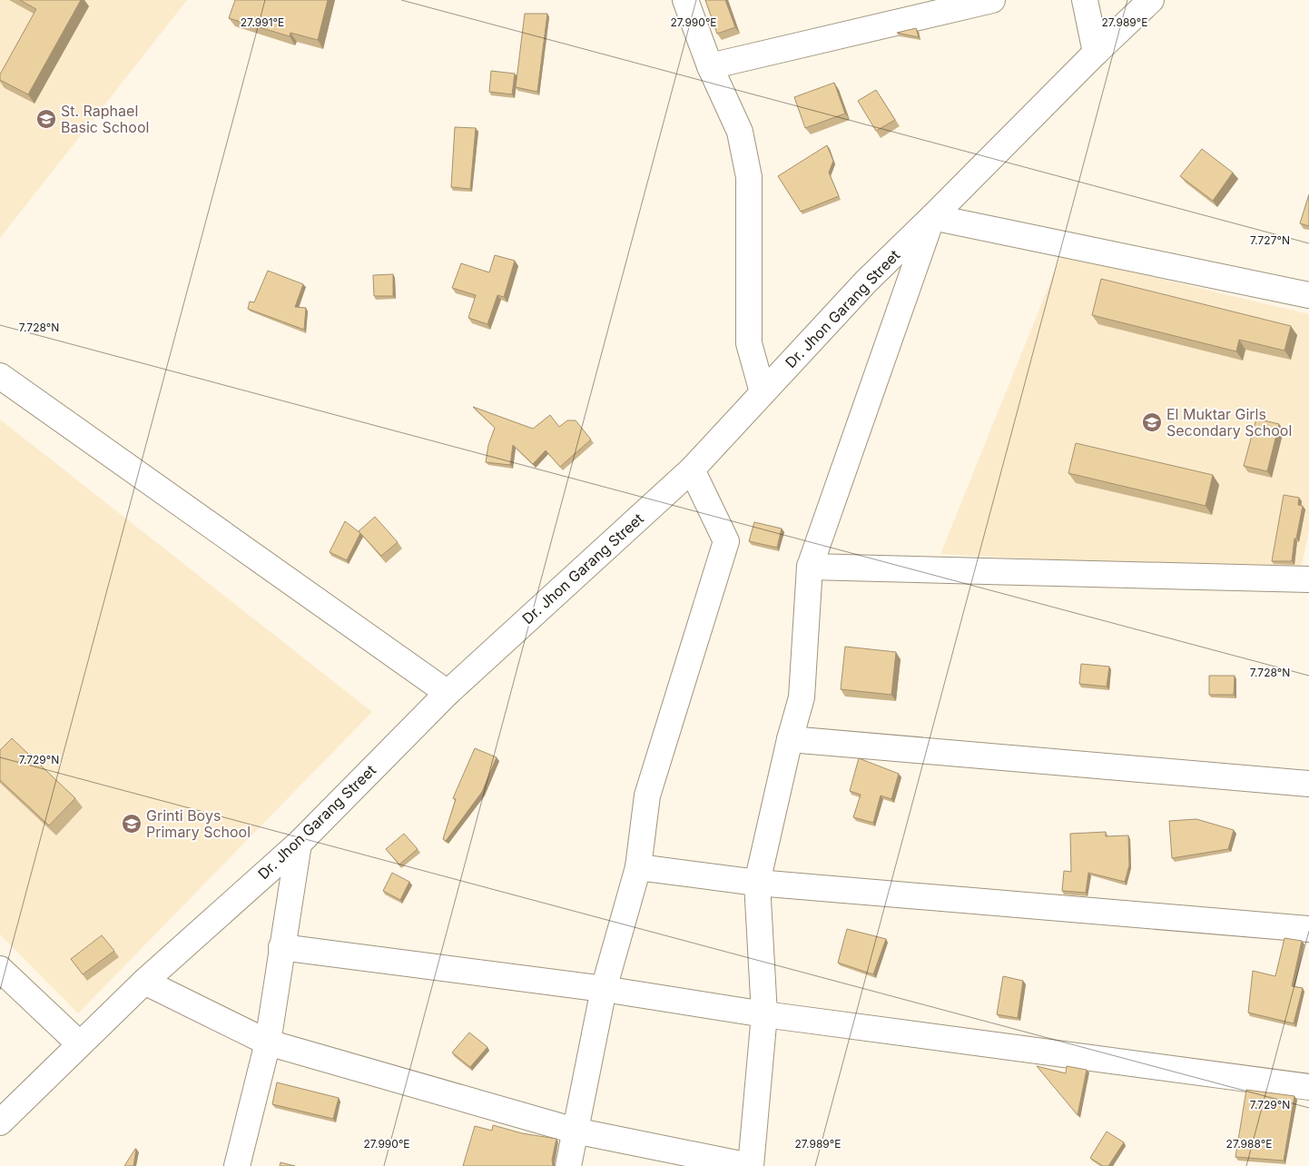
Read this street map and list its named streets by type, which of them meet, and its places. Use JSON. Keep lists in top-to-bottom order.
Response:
{
  "streets": {
    "street": ["Dr. Jhon Garang Street"]
  },
  "places": {
    "school or university": ["St. Raphael Basic School", "El Muktar Girls Secondary School", "Grinti Boys Primary School"]
  },
  "coordinates": [
    "27.991°E",
    "27.990°E",
    "27.989°E",
    "7.727°N",
    "7.728°N",
    "7.729°N",
    "27.988°E"
  ]
}
